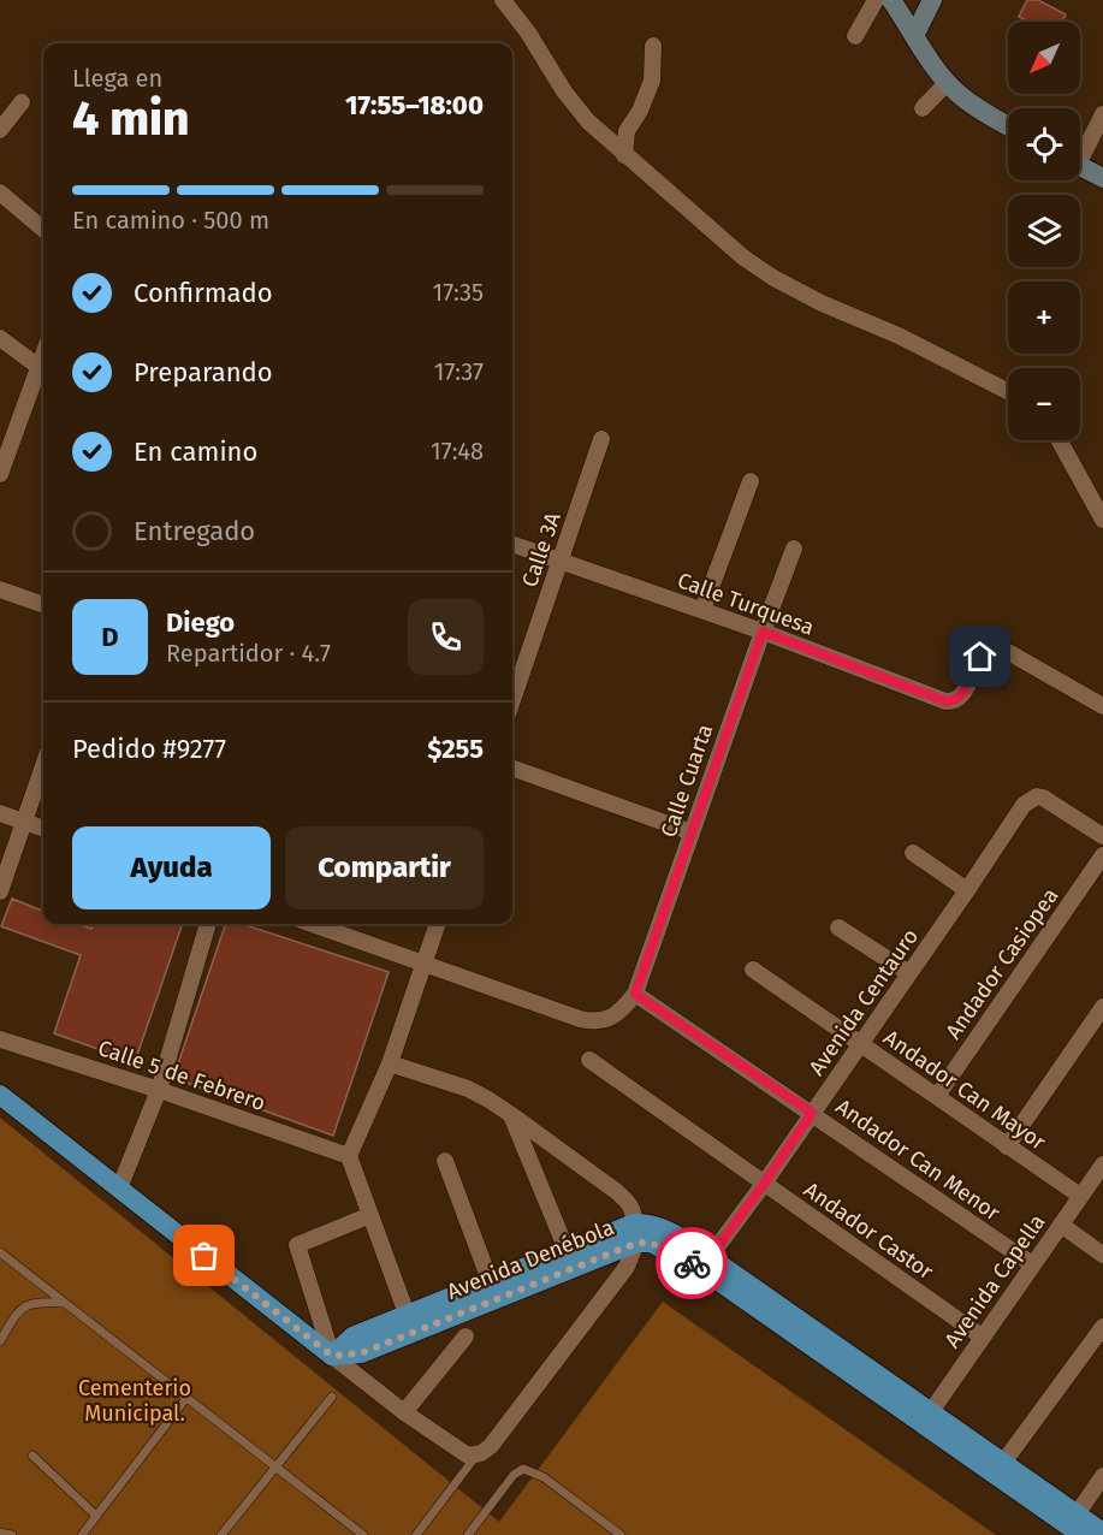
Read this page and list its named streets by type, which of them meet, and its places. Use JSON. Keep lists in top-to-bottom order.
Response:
{
  "streets": {
    "main road": ["Avenida Denébola"],
    "street": [
      "Calle 3A",
      "Calle Turquesa",
      "Calle Cuarta",
      "Andador Casiopea",
      "Avenida Centauro",
      "Calle 5 de Febrero",
      "Andador Can Mayor",
      "Andador Can Menor",
      "Andador Castor",
      "Avenida Capella"
    ]
  },
  "crossings": [
    ["Calle 3A", "Calle Turquesa"],
    ["Calle Turquesa", "Calle Cuarta"],
    ["Calle Cuarta", "Andador Can Menor"],
    ["Andador Casiopea", "Andador Can Mayor"],
    ["Avenida Centauro", "Andador Can Mayor"],
    ["Avenida Centauro", "Andador Can Menor"],
    ["Avenida Centauro", "Andador Castor"],
    ["Avenida Centauro", "Avenida Denébola"],
    ["Andador Can Mayor", "Avenida Capella"],
    ["Andador Can Menor", "Avenida Capella"],
    ["Andador Castor", "Avenida Capella"],
    ["Avenida Denébola", "Avenida Capella"]
  ],
  "parks": ["Cementerio Municipal."],
  "north": "bottom left",
  "page": {
    "map_buttons": ["+", "−"],
    "heading": ["4 min", "Llega en", "17:55–18:00"],
    "panel": [
      "Diego",
      "Repartidor · 4.7",
      "Pedido #9277",
      "$255"
    ],
    "bar": "En camino · 500 m",
    "list": [
      ["Confirmado", "17:35"],
      ["Preparando", "17:37"],
      ["En camino", "17:48"],
      "Entregado"
    ],
    "round": "D",
    "buttons": ["Ayuda", "Compartir"]
  }
}
